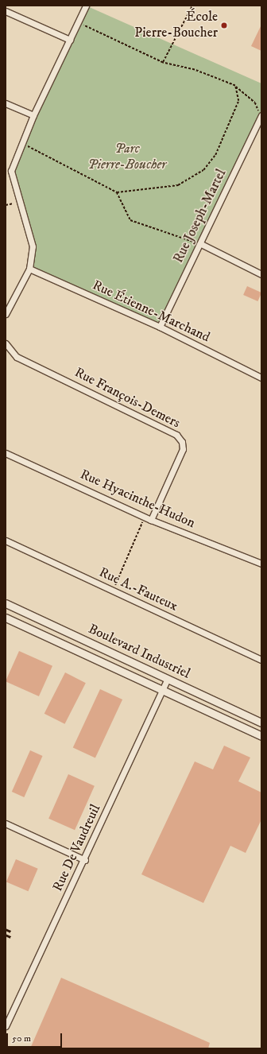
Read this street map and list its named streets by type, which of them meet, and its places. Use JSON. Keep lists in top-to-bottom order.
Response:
{
  "streets": {
    "street": [
      "Rue Joseph-Martel",
      "Rue Étienne-Marchand",
      "Rue François-Demers",
      "Rue Hyacinthe-Hudon",
      "Rue A.-Fauteux",
      "Boulevard Industriel",
      "Rue De Vaudreuil"
    ]
  },
  "crossings": [
    ["Rue Joseph-Martel", "Rue Étienne-Marchand"],
    ["Rue François-Demers", "Rue Hyacinthe-Hudon"],
    ["Boulevard Industriel", "Rue De Vaudreuil"]
  ],
  "parks": ["Parc Pierre-Boucher"],
  "places": ["École Pierre-Boucher"],
  "scale_bar": "50 m"
}
